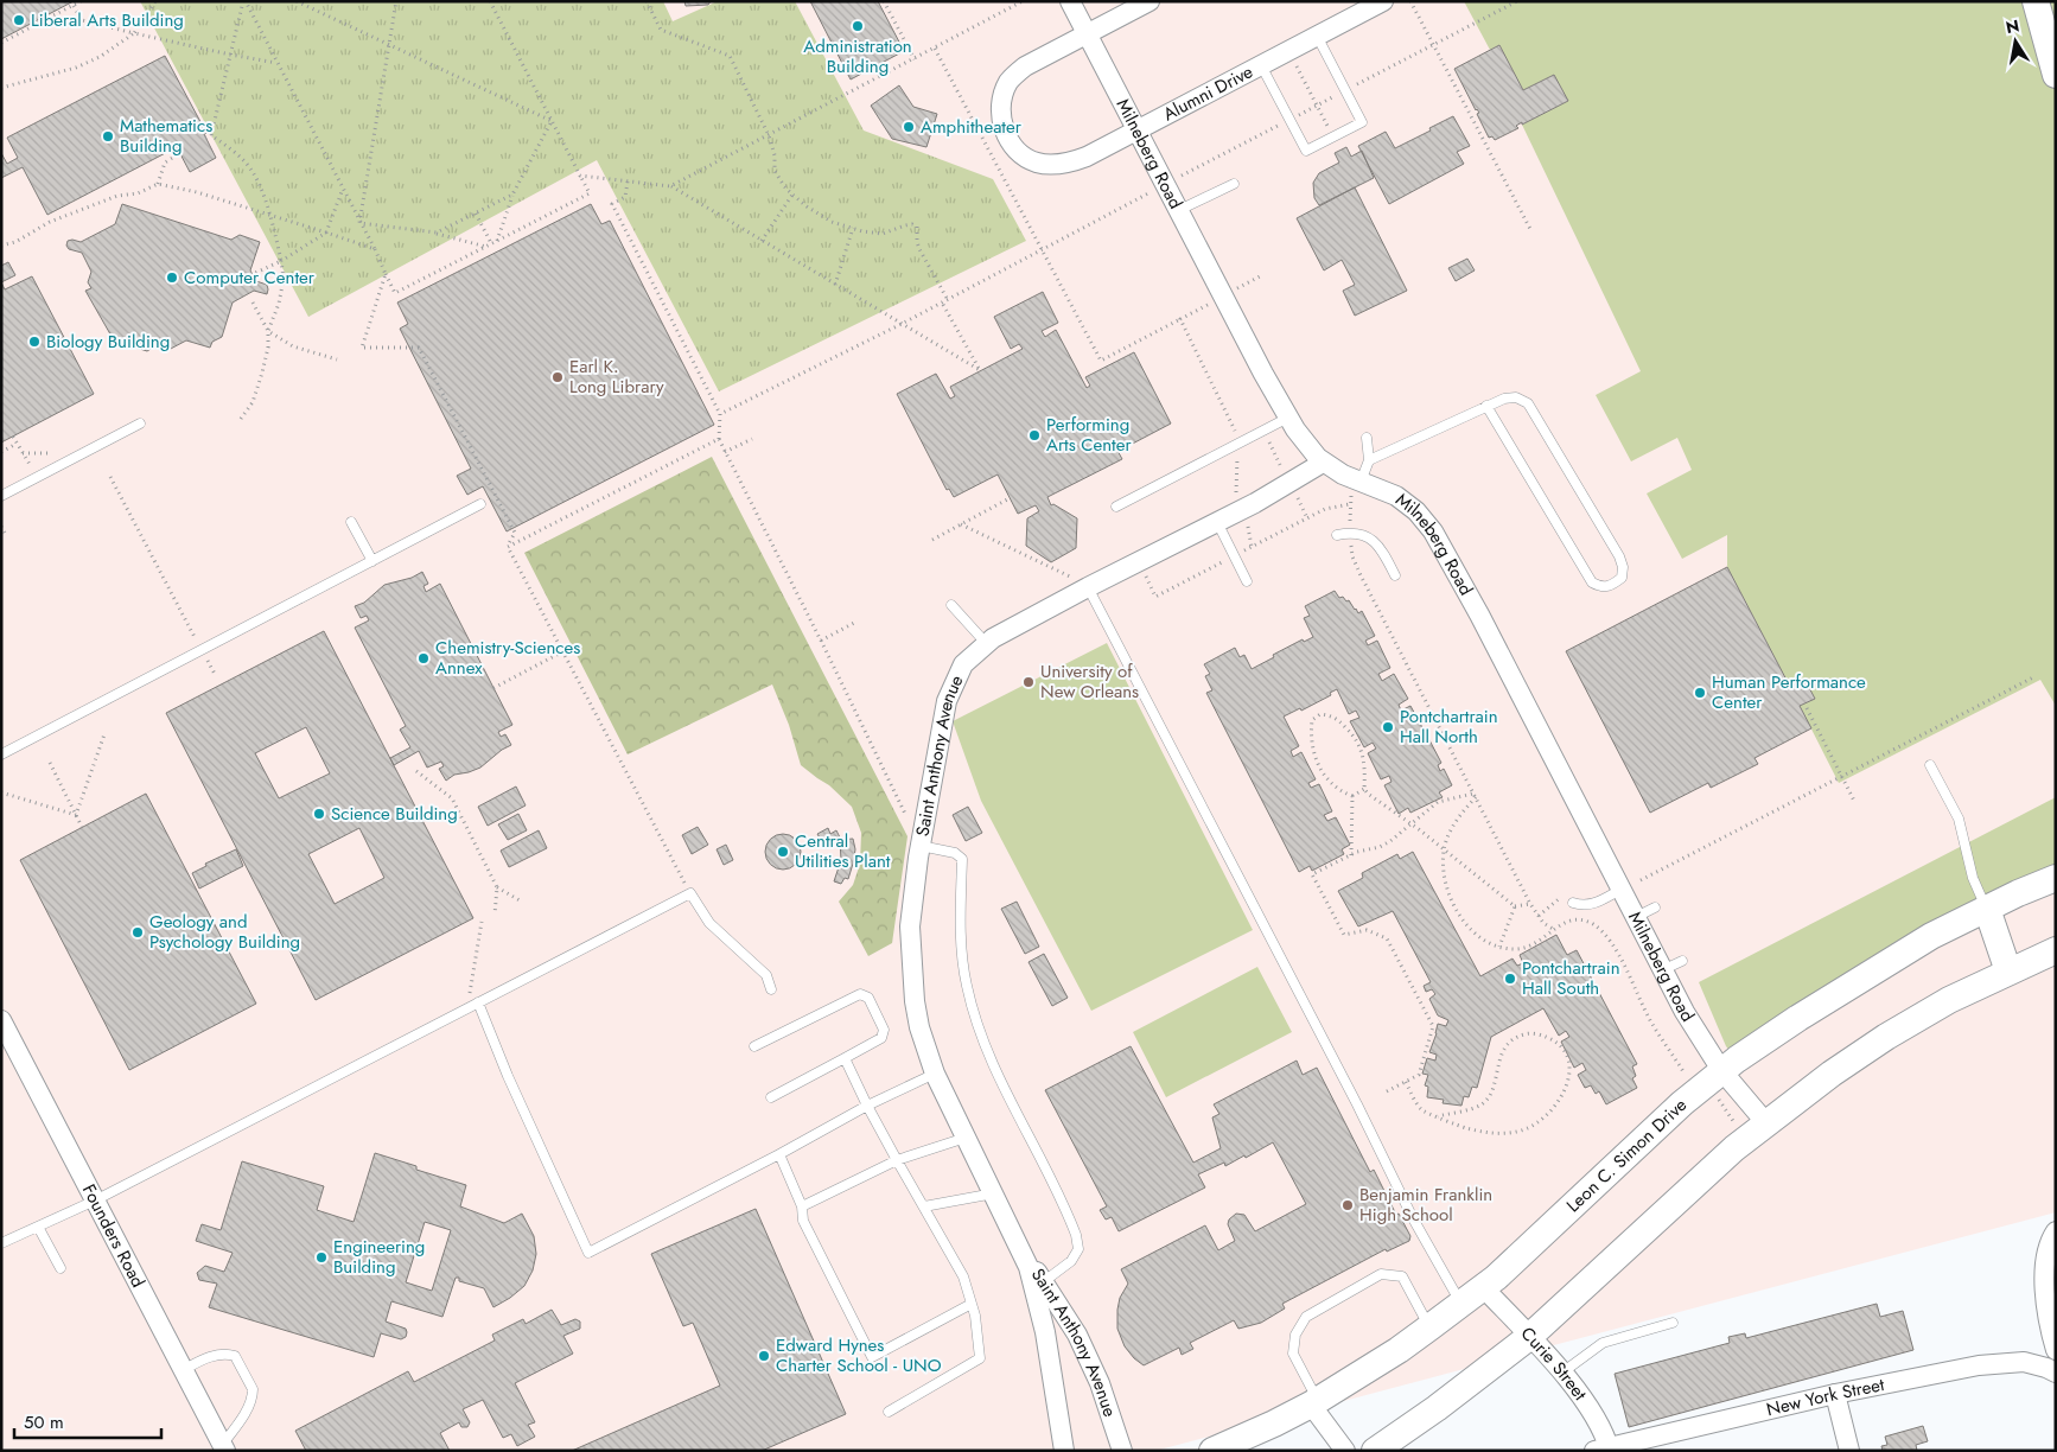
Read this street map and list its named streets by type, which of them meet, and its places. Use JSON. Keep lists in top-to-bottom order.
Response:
{
  "streets": {
    "main road": ["Leon C. Simon Drive"],
    "street": [
      "Alumni Drive",
      "Milneberg Road",
      "Saint Anthony Avenue",
      "Founders Road",
      "Curie Street",
      "New York Street"
    ]
  },
  "crossings": [
    ["Alumni Drive", "Milneberg Road"],
    ["Milneberg Road", "Saint Anthony Avenue"],
    ["Milneberg Road", "Leon C. Simon Drive"],
    ["Leon C. Simon Drive", "Curie Street"],
    ["Curie Street", "New York Street"]
  ],
  "places": [
    "Liberal Arts Building",
    "Administration Building",
    "Amphitheater",
    "Mathematics Building",
    "Computer Center",
    "Biology Building",
    "Earl K. Long Library",
    "Performing Arts Center",
    "Chemistry-Sciences Annex",
    "University of New Orleans",
    "Human Performance Center",
    "Pontchartrain Hall North",
    "Science Building",
    "Central Utilities Plant",
    "Geology and Psychology Building",
    "Pontchartrain Hall South",
    "Benjamin Franklin High School",
    "Engineering Building",
    "Edward Hynes Charter School - UNO"
  ],
  "scale_bar": "50 m",
  "north": "top"
}
